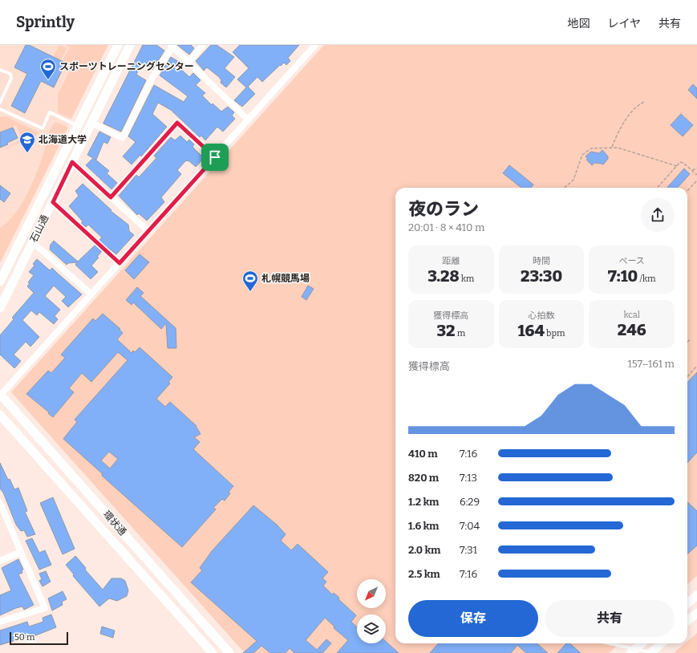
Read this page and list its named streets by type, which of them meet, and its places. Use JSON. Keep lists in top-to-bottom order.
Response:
{
  "streets": {
    "main road": ["石山通", "環状通"]
  },
  "places": {
    "sports": ["スポーツトレーニングセンター", "札幌競馬場"],
    "school or university": ["北海道大学"]
  },
  "scale_bar": "50 m",
  "north": "bottom left",
  "page": {
    "header": "Sprintly",
    "nav": ["地図", "レイヤ", "共有"],
    "heading": ["夜のラン", "20:01 · 8 × 410 m"],
    "stats": [
      ["距離", "3.28 km"],
      ["時間", "23:30"],
      ["ペース", "7:10 /km"],
      ["獲得標高", "32 m"],
      ["心拍数", "164 bpm"],
      ["kcal", "246"]
    ],
    "chart": ["獲得標高", "157–161 m"],
    "list": [
      {
        "name": "410 m",
        "note": "7:16"
      },
      {
        "name": "820 m",
        "note": "7:13"
      },
      {
        "name": "1.2 km",
        "note": "6:29"
      },
      {
        "name": "1.6 km",
        "note": "7:04"
      },
      {
        "name": "2.0 km",
        "note": "7:31"
      },
      {
        "name": "2.5 km",
        "note": "7:16"
      }
    ],
    "buttons": ["保存", "共有"],
    "scale": "50 m"
  }
}
